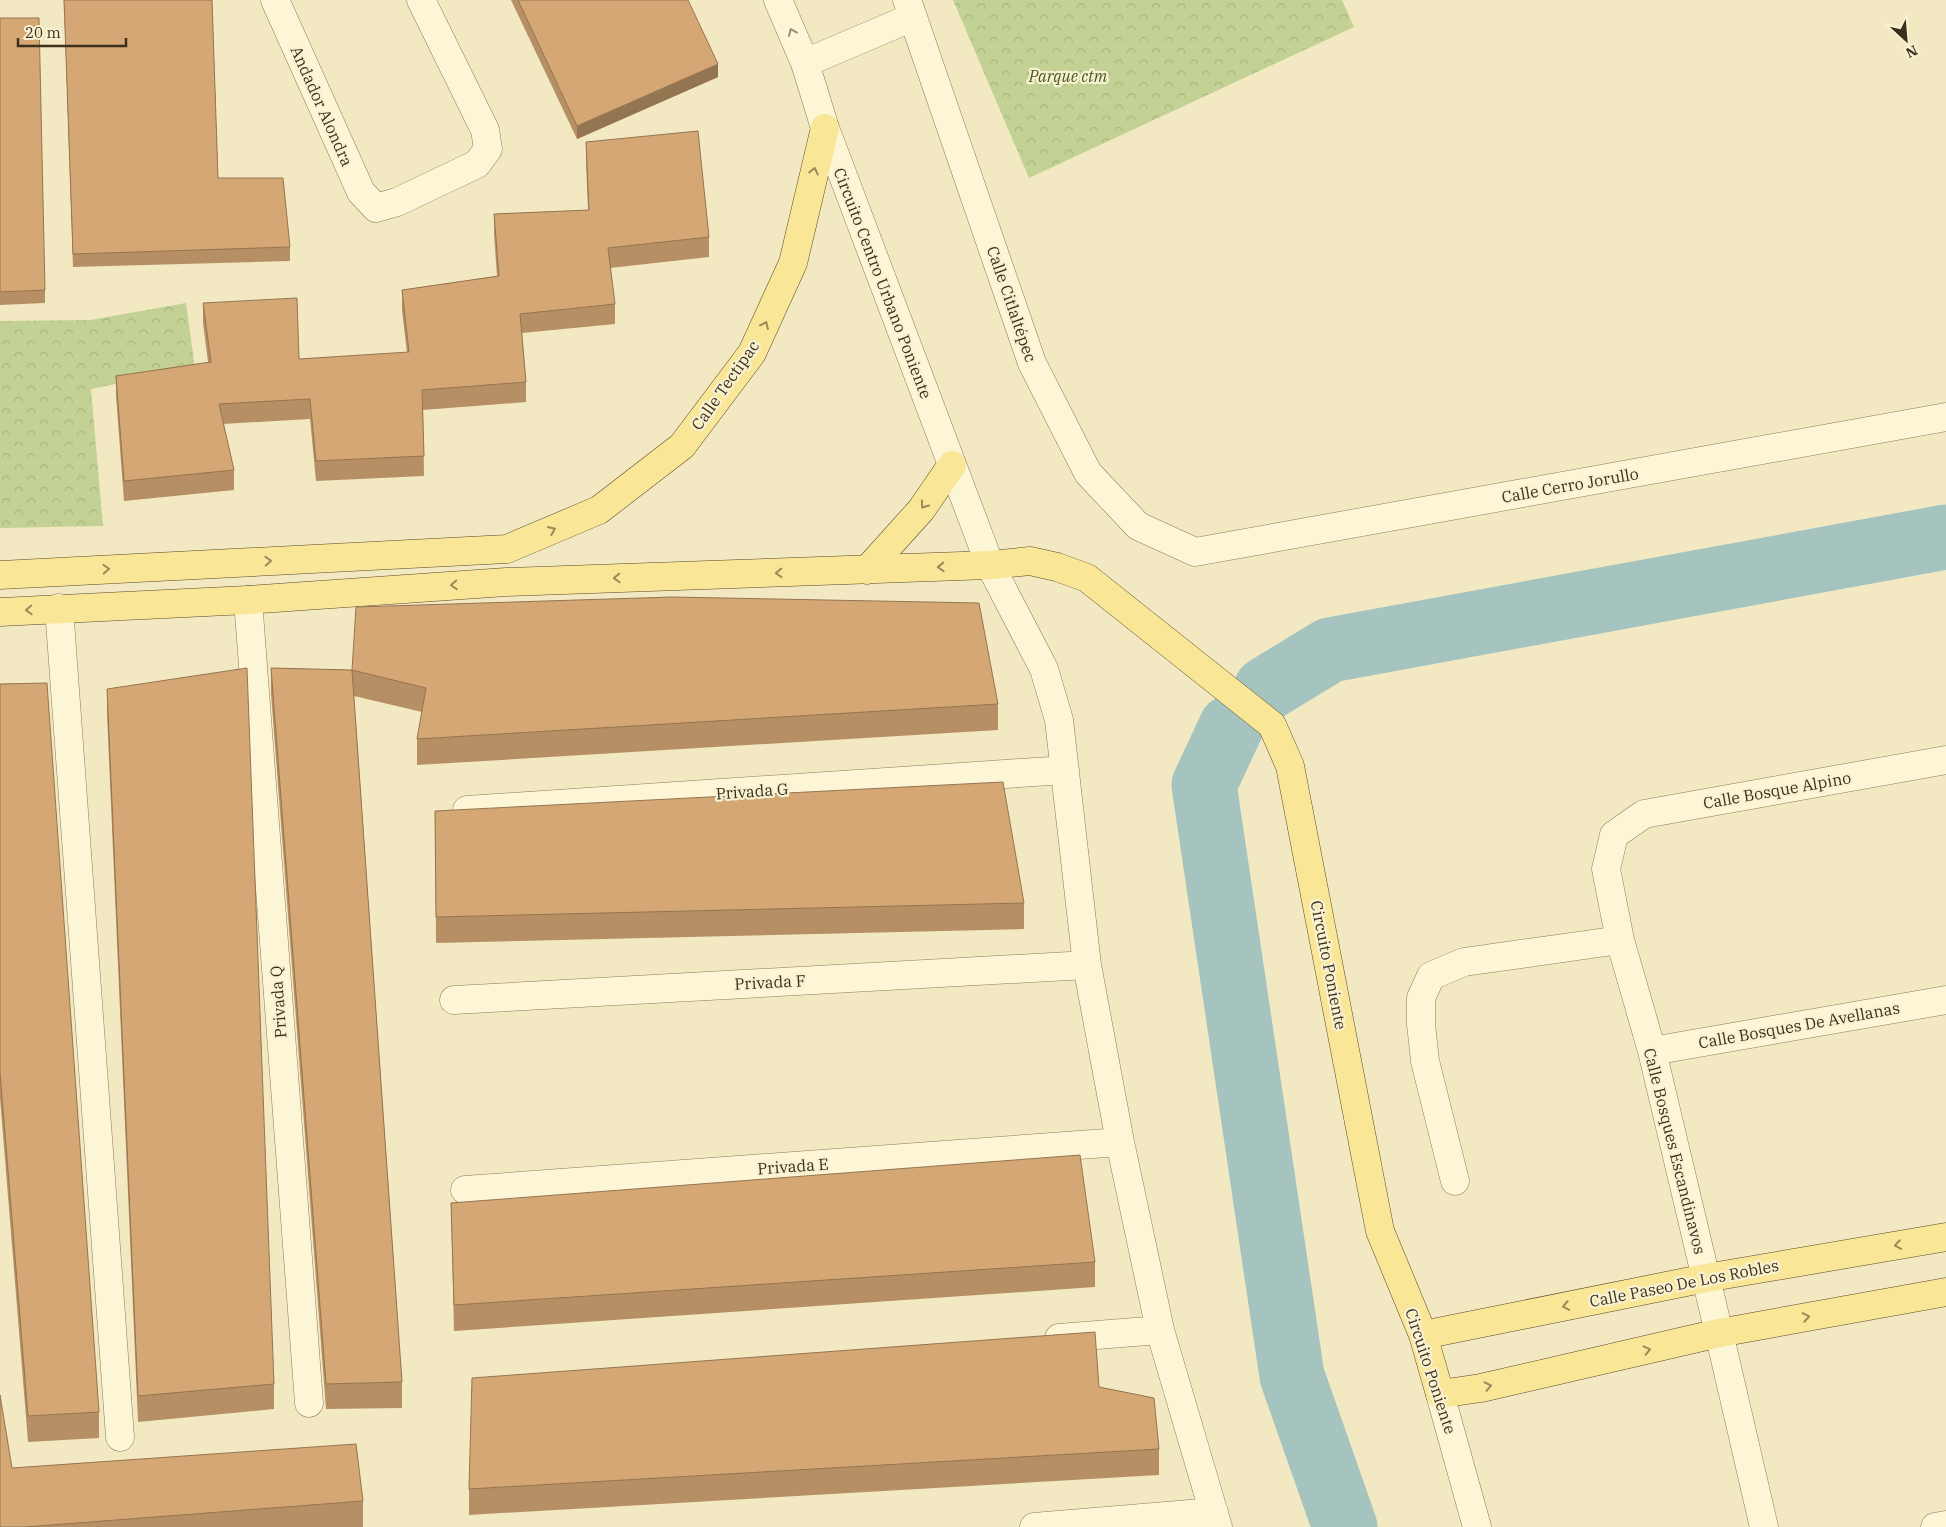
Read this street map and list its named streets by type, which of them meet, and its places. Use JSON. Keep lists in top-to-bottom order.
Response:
{
  "streets": {
    "main road": ["Calle Tectipac", "Circuito Poniente", "Calle Paseo De Los Robles"],
    "street": [
      "Andador Alondra",
      "Circuito Centro Urbano Poniente",
      "Calle Citlaltépec",
      "Calle Cerro Jorullo",
      "Calle Bosque Alpino",
      "Privada G",
      "Privada F",
      "Privada Q",
      "Calle Bosques De Avellanas",
      "Calle Bosques Escandinavos",
      "Privada E"
    ]
  },
  "crossings": [
    ["Circuito Centro Urbano Poniente", "Calle Tectipac"],
    ["Circuito Centro Urbano Poniente", "Privada G"],
    ["Circuito Centro Urbano Poniente", "Circuito Poniente"],
    ["Circuito Centro Urbano Poniente", "Privada F"],
    ["Circuito Centro Urbano Poniente", "Privada E"],
    ["Calle Citlaltépec", "Calle Cerro Jorullo"],
    ["Calle Bosque Alpino", "Calle Bosques Escandinavos"],
    ["Circuito Poniente", "Privada Q"],
    ["Circuito Poniente", "Calle Paseo De Los Robles"],
    ["Calle Bosques De Avellanas", "Calle Bosques Escandinavos"],
    ["Calle Bosques Escandinavos", "Calle Paseo De Los Robles"]
  ],
  "one_way": ["Calle Tectipac", "Circuito Poniente"],
  "parks": ["Parque ctm"],
  "scale_bar": "20 m",
  "north": "bottom right"
}
